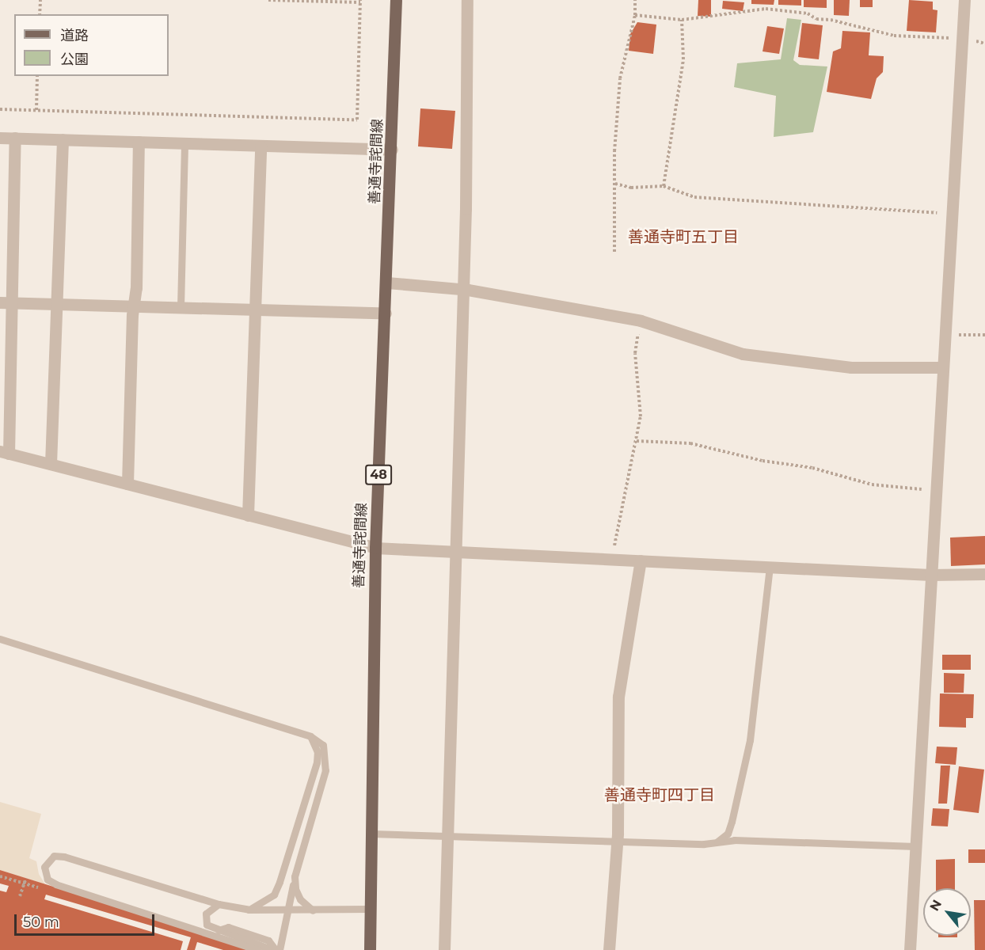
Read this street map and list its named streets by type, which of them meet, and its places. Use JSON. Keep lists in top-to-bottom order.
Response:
{
  "streets": {
    "main road": ["善通寺詫間線", "48"]
  },
  "districts": ["善通寺町五丁目", "善通寺町四丁目"],
  "legend": ["道路", "公園"],
  "scale_bar": "50 m",
  "north": "top left"
}
